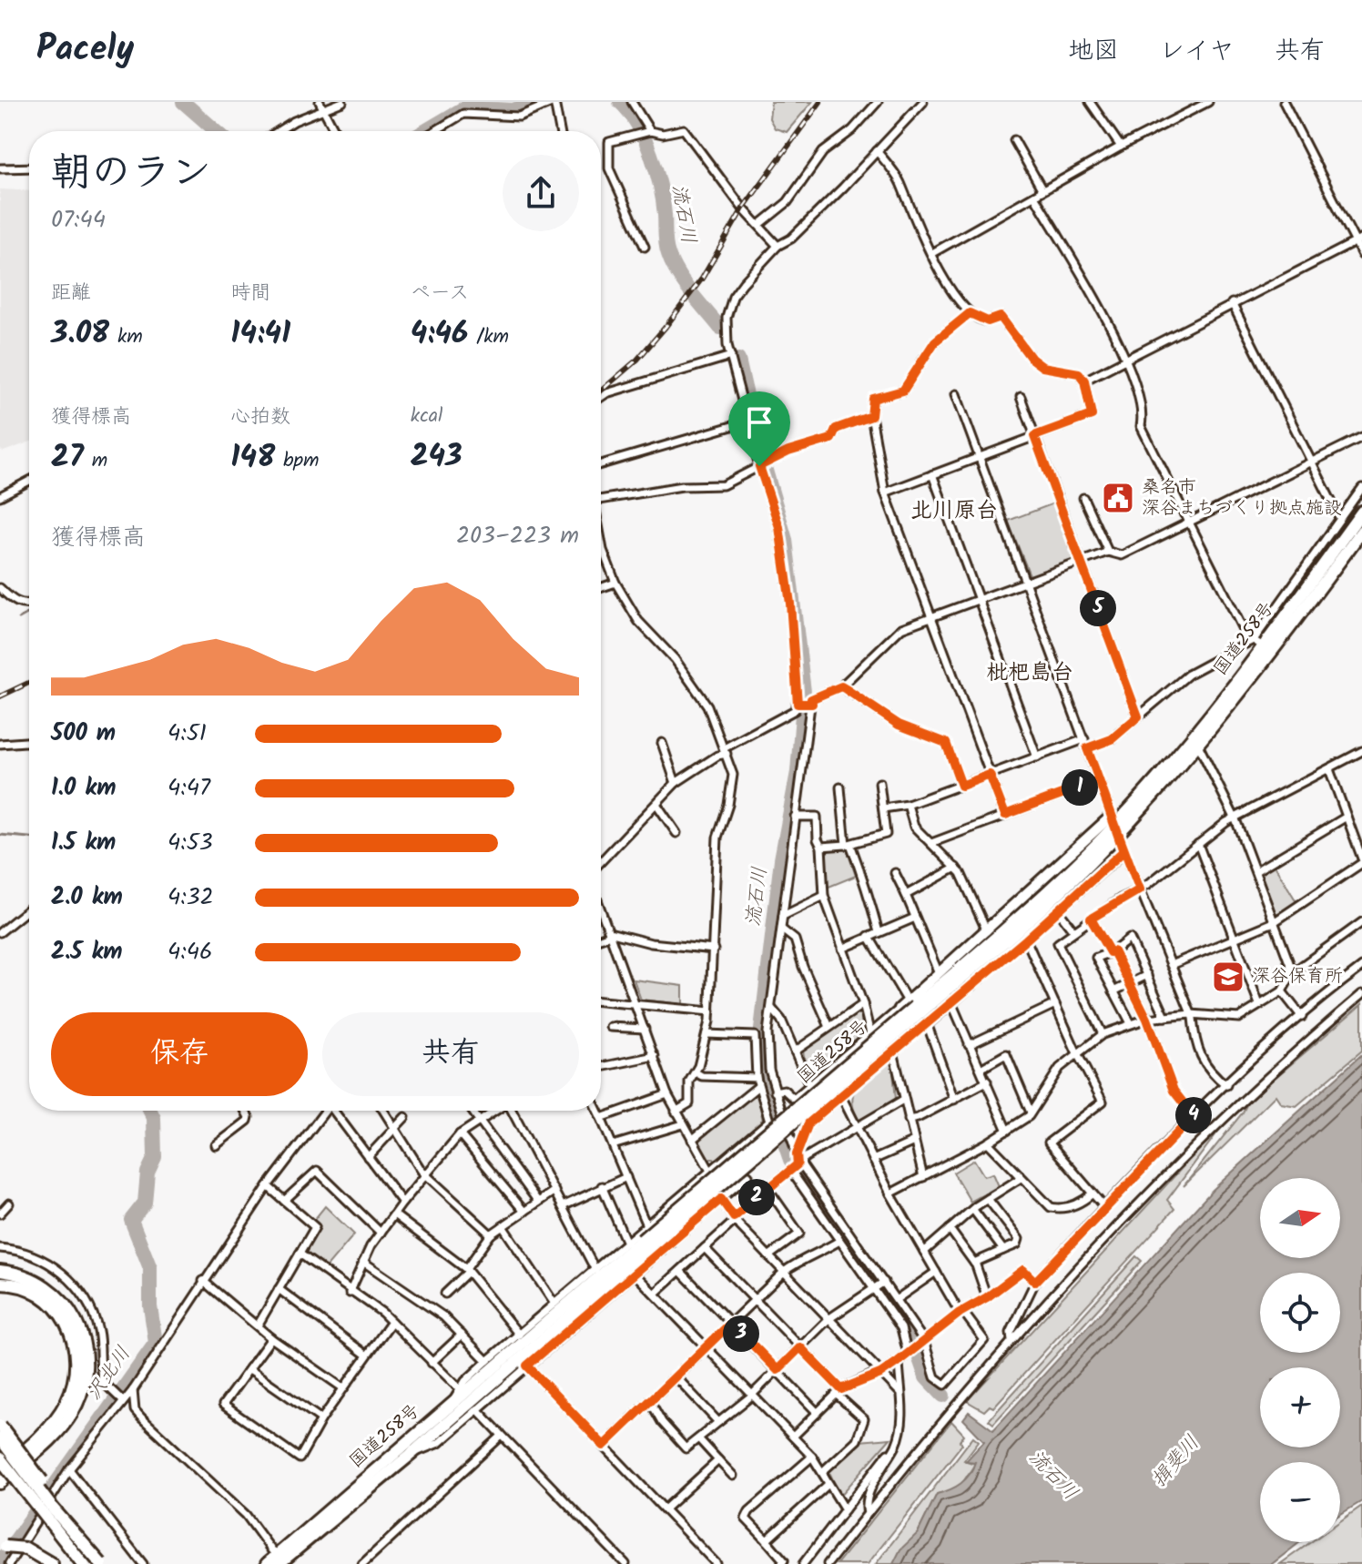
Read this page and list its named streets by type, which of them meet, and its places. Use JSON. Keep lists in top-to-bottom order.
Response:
{
  "streets": {
    "highway": ["国道258号"]
  },
  "districts": ["北川原台", "枇杷島台"],
  "water": ["流石川", "沢北川", "揖斐川"],
  "places": {
    "public building": ["桑名市 深谷まちづくり拠点施設"],
    "school or university": ["深谷保育所"]
  },
  "north": "right",
  "page": {
    "header": "Pacely",
    "nav": ["地図", "レイヤ", "共有"],
    "heading": ["朝のラン", "07:44"],
    "stats": [
      ["距離", "3.08 km"],
      ["時間", "14:41"],
      ["ペース", "4:46 /km"],
      ["獲得標高", "27 m"],
      ["心拍数", "148 bpm"],
      ["kcal", "243"]
    ],
    "chart": ["獲得標高", "203–223 m"],
    "pins": [
      "5",
      "1",
      "4",
      "2",
      "3"
    ],
    "list": [
      {
        "name": "500 m",
        "note": "4:51"
      },
      {
        "name": "1.0 km",
        "note": "4:47"
      },
      {
        "name": "1.5 km",
        "note": "4:53"
      },
      {
        "name": "2.0 km",
        "note": "4:32"
      },
      {
        "name": "2.5 km",
        "note": "4:46"
      }
    ],
    "buttons": ["保存", "共有"],
    "map_buttons": ["+", "−"]
  }
}
